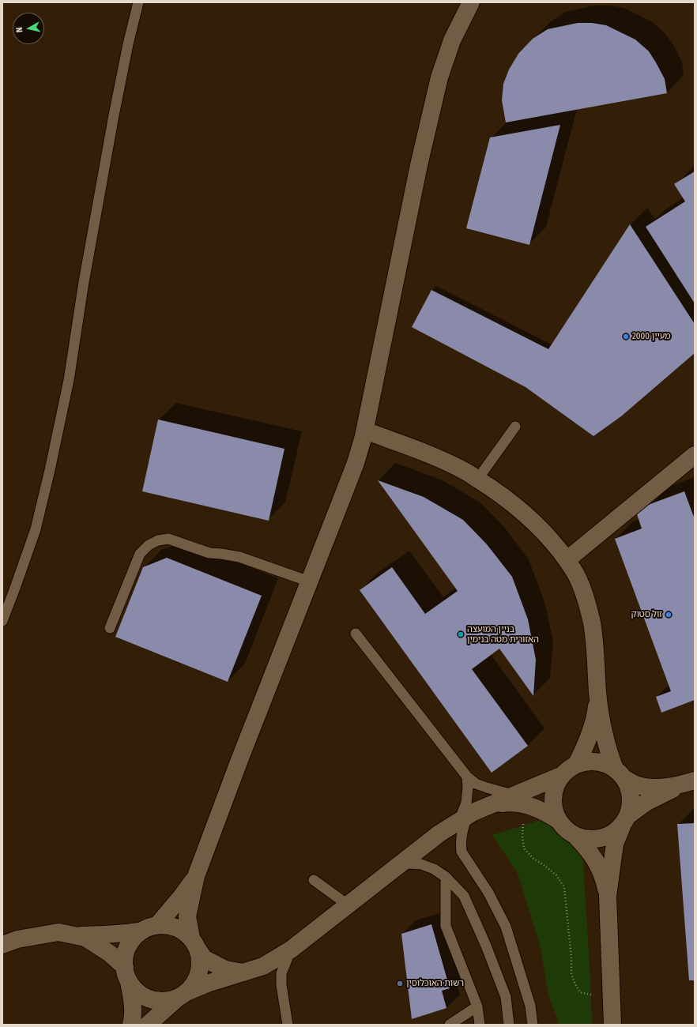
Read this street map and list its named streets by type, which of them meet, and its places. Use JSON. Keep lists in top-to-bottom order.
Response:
{
  "places": [
    "מעיין 2000",
    "זול סטוק",
    "בניין המועצה האזורית מטה בנימין",
    "רשות האוכלוסין"
  ],
  "north": "left"
}
